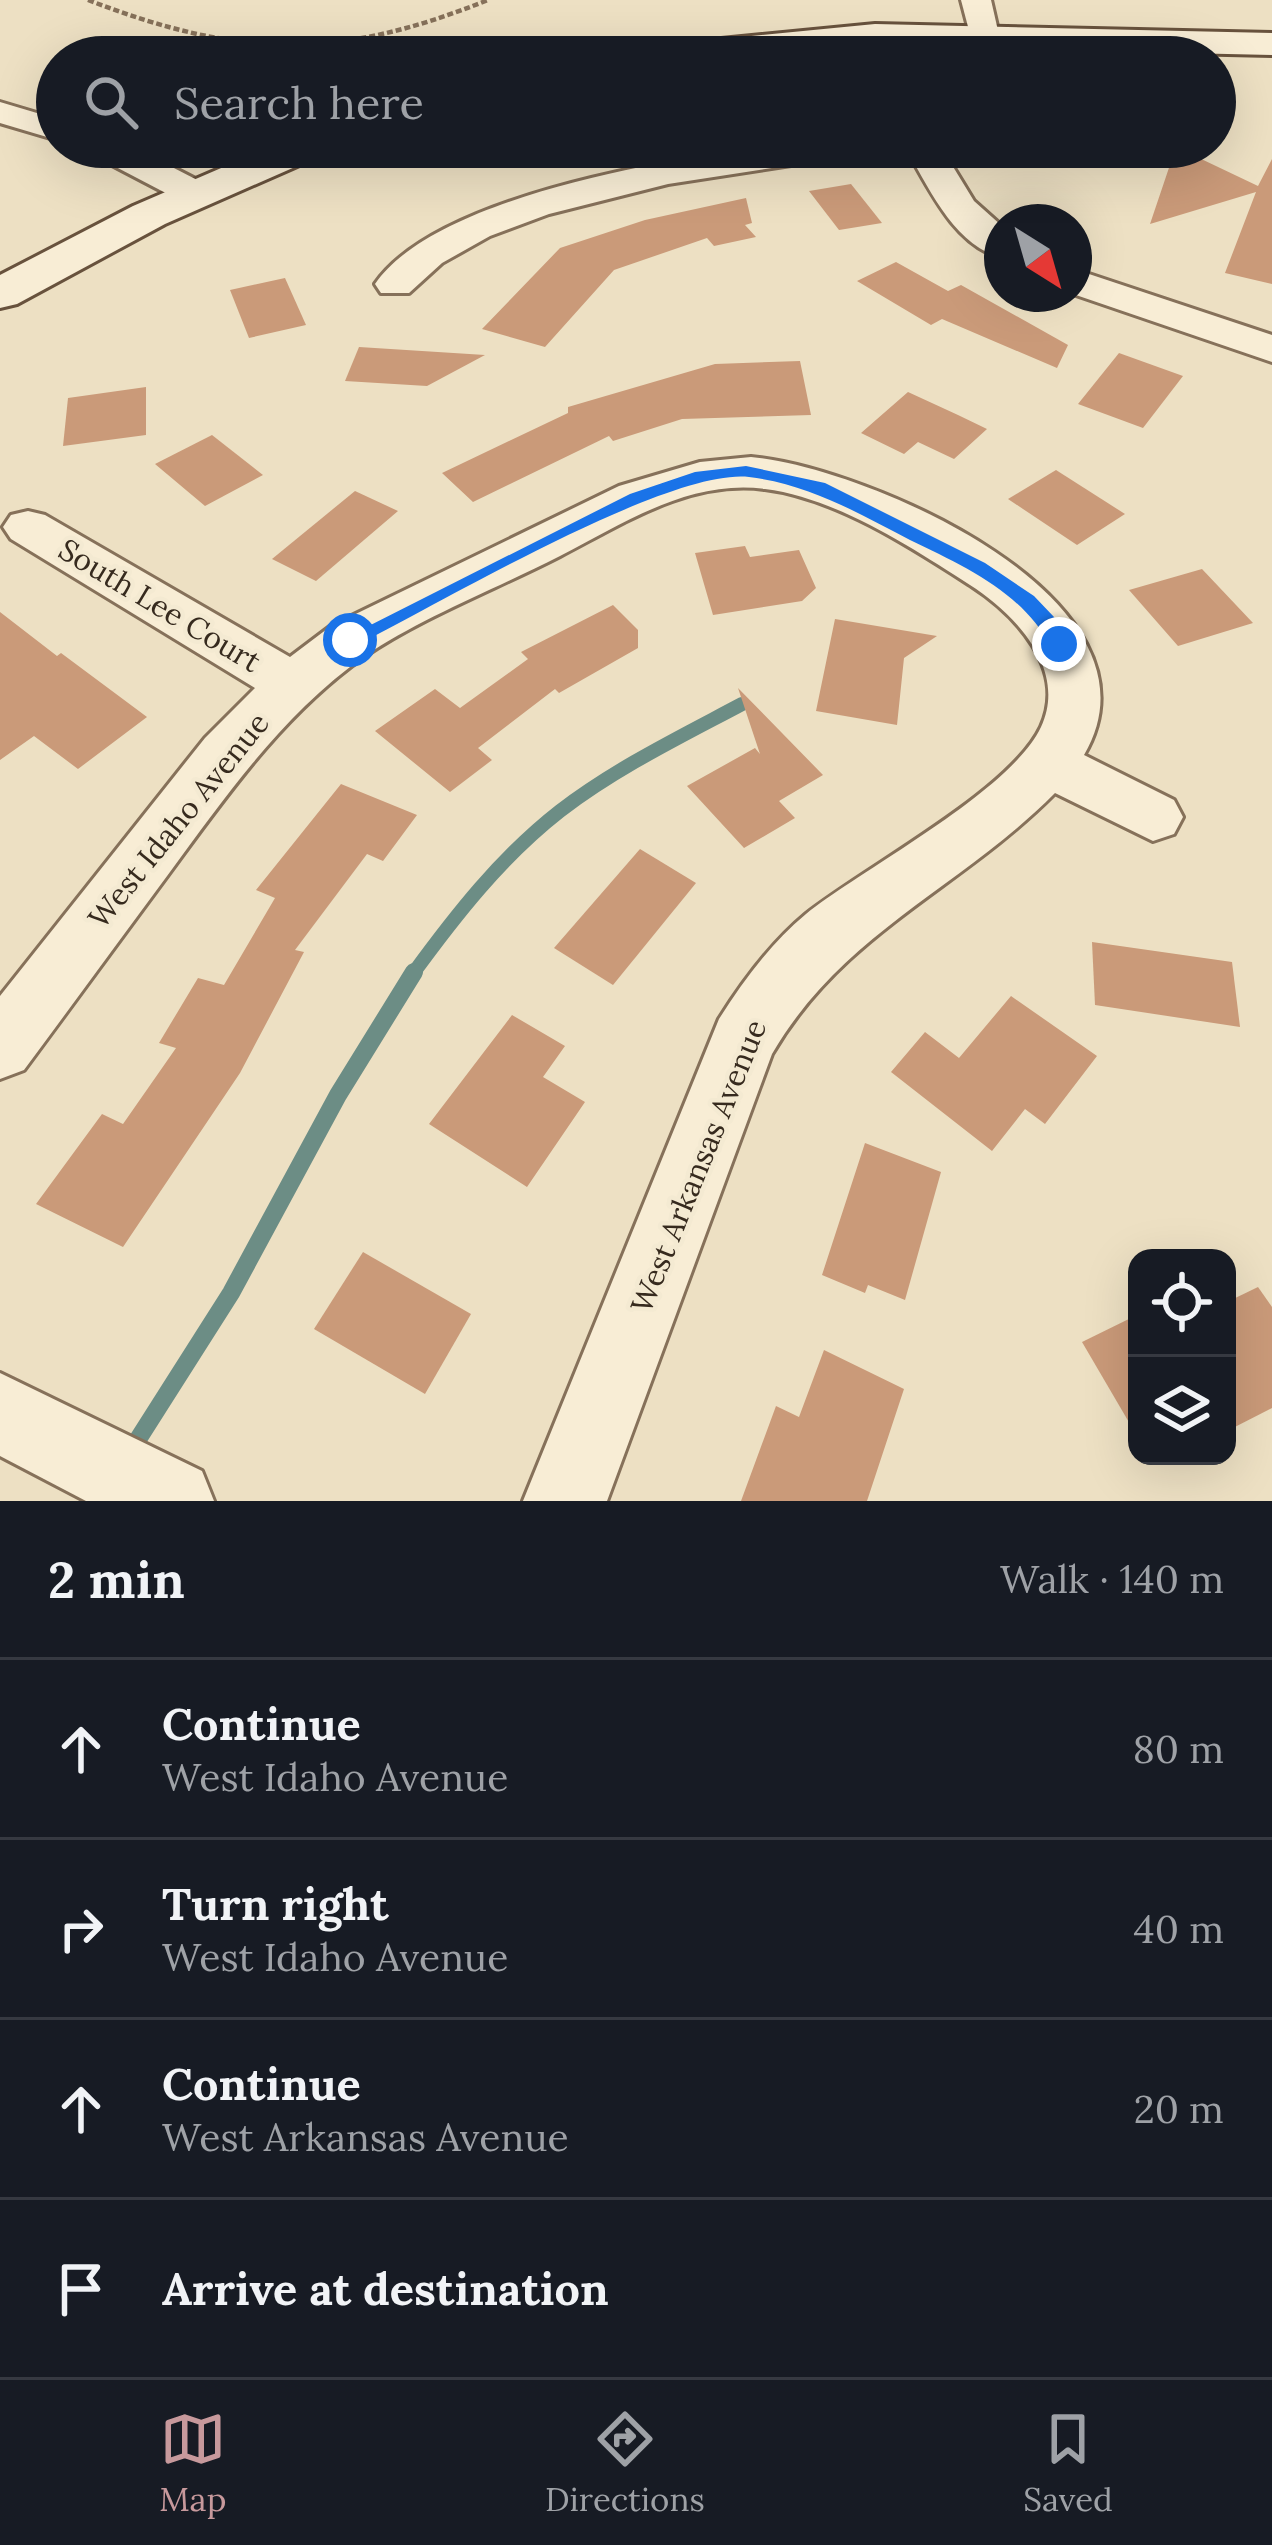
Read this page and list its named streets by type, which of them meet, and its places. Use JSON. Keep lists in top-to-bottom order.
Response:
{
  "streets": {
    "street": ["South Lee Court", "West Idaho Avenue", "West Arkansas Avenue"]
  },
  "crossings": [
    ["South Lee Court", "West Idaho Avenue"],
    ["West Idaho Avenue", "West Arkansas Avenue"]
  ],
  "north": "bottom right",
  "page": {
    "search": "Search here",
    "heading": ["2 min", "Walk · 140 m"],
    "list": [
      ["Continue", "West Idaho Avenue", "80 m"],
      ["Turn right", "West Idaho Avenue", "40 m"],
      ["Continue", "West Arkansas Avenue", "20 m"],
      "Arrive at destination"
    ],
    "nav": ["Map", "Directions", "Saved"]
  }
}
